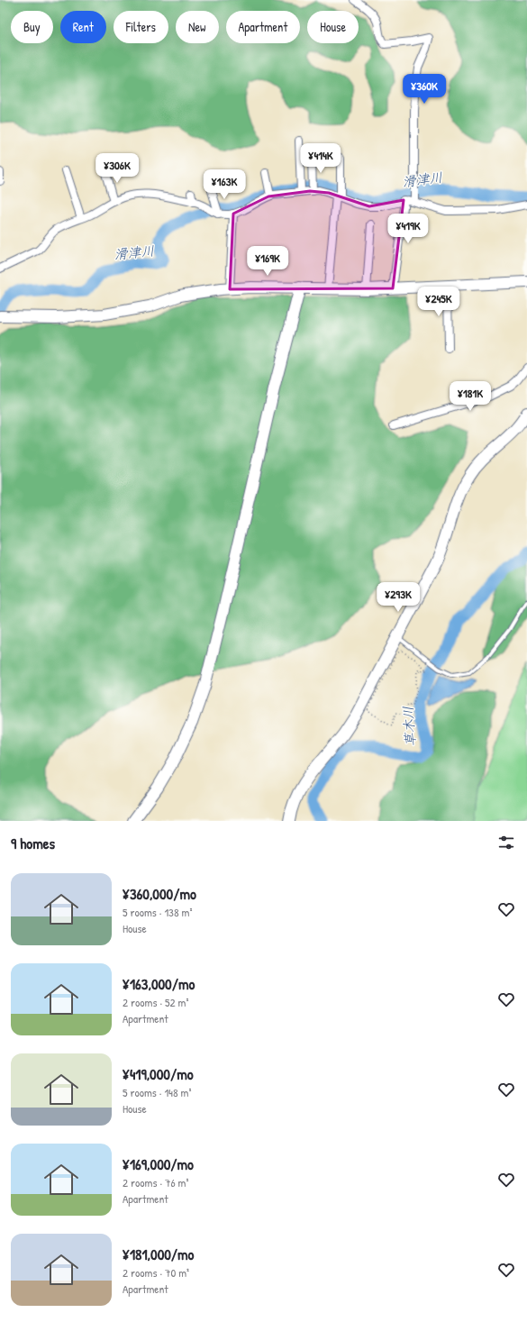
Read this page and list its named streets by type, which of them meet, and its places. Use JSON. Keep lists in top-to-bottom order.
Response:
{
  "water": ["滑津川", "草木川"],
  "page": {
    "chip": [
      "Buy",
      "Rent",
      "Filters",
      "New",
      "Apartment",
      "House"
    ],
    "price": [
      "¥360K",
      "¥414K",
      "¥306K",
      "¥163K",
      "¥419K",
      "¥169K",
      "¥245K",
      "¥181K",
      "¥293K"
    ],
    "heading": "9 homes",
    "list": [
      {
        "name": "¥360,000/mo",
        "note": "5 rooms · 138 m² · House"
      },
      {
        "name": "¥163,000/mo",
        "note": "2 rooms · 52 m² · Apartment"
      },
      {
        "name": "¥419,000/mo",
        "note": "5 rooms · 148 m² · House"
      },
      {
        "name": "¥169,000/mo",
        "note": "2 rooms · 76 m² · Apartment"
      },
      {
        "name": "¥181,000/mo",
        "note": "2 rooms · 70 m² · Apartment"
      }
    ]
  }
}
